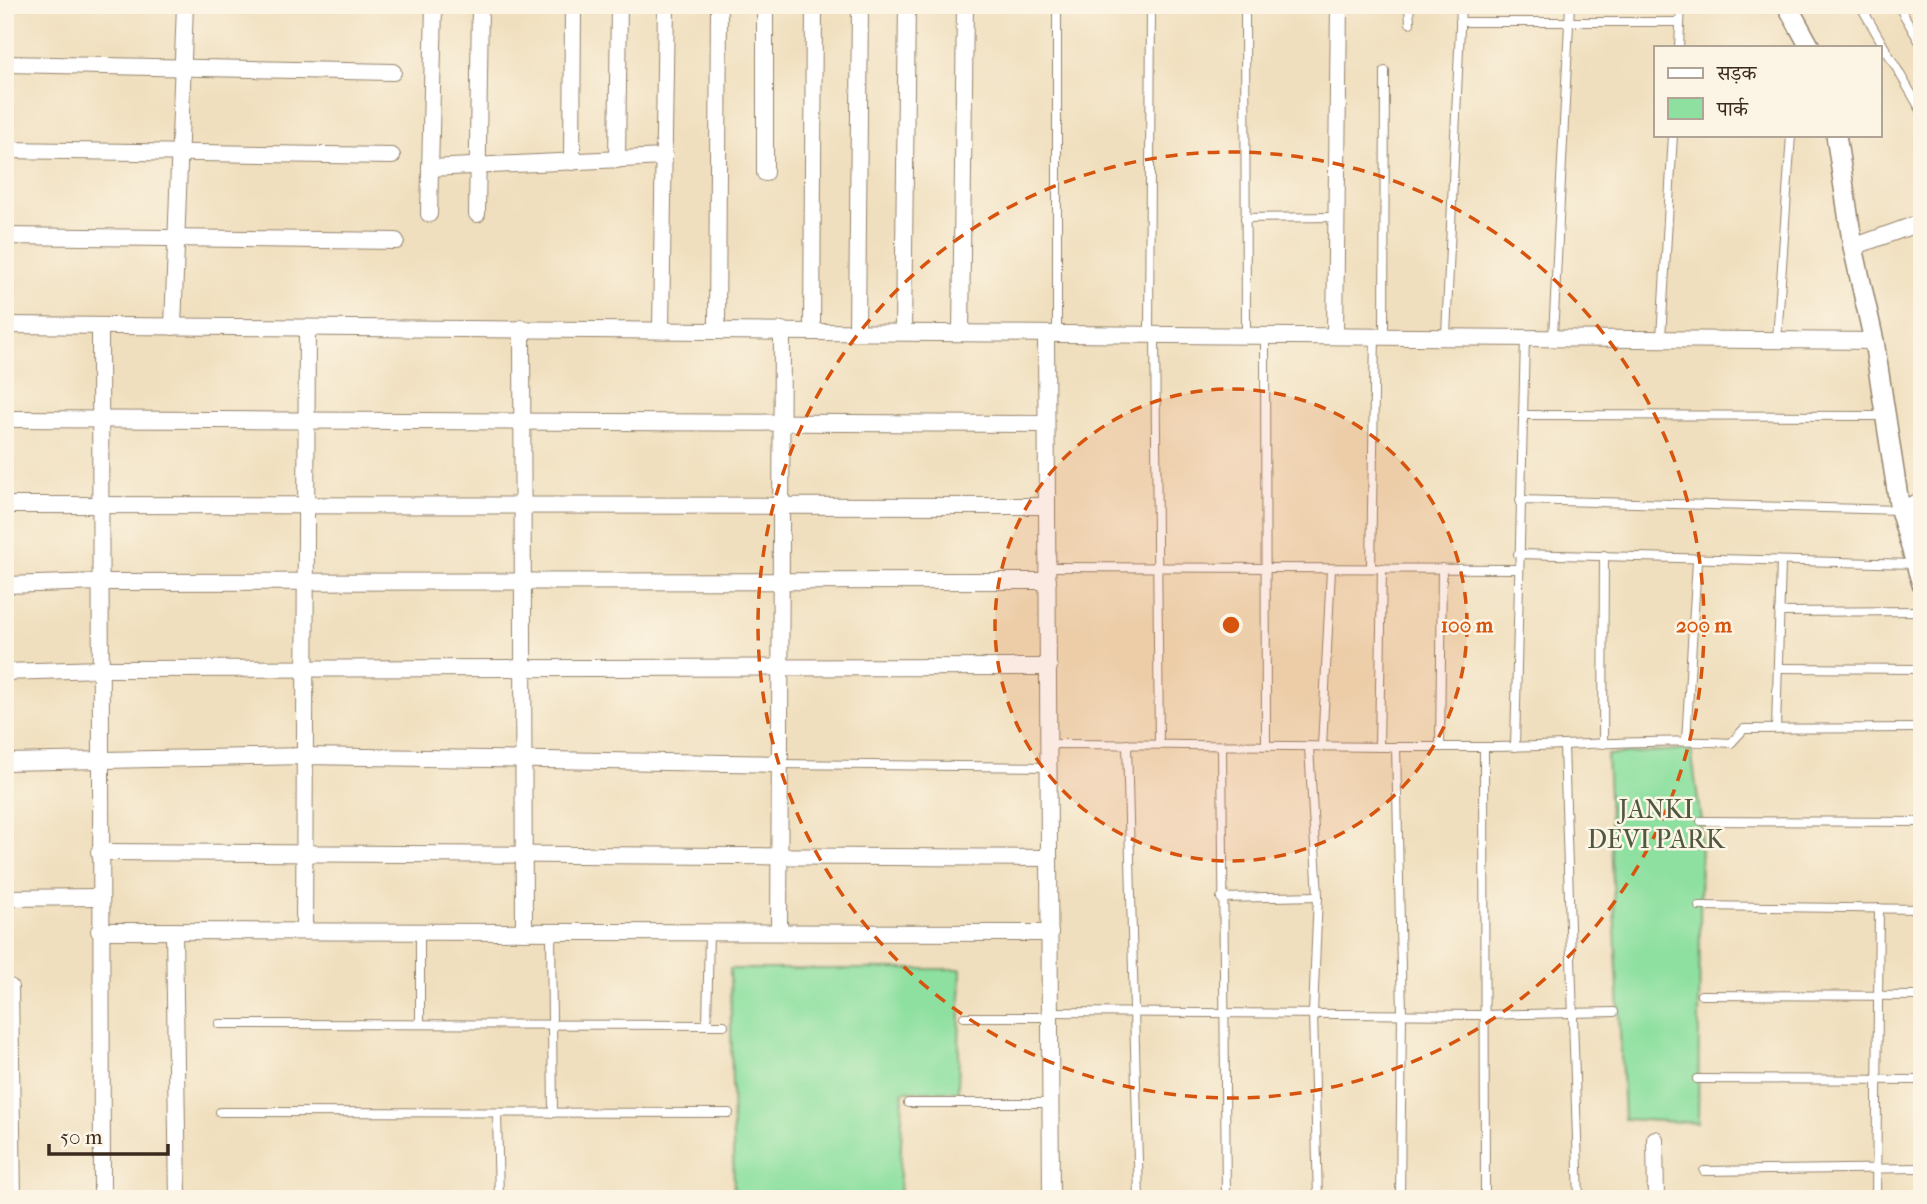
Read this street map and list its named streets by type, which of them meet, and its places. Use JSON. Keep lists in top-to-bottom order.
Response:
{
  "parks": ["JANKI DEVI PARK"],
  "legend": ["सड़क", "पार्क"],
  "scale_bar": "50 m",
  "rings": ["100 m", "200 m"]
}
